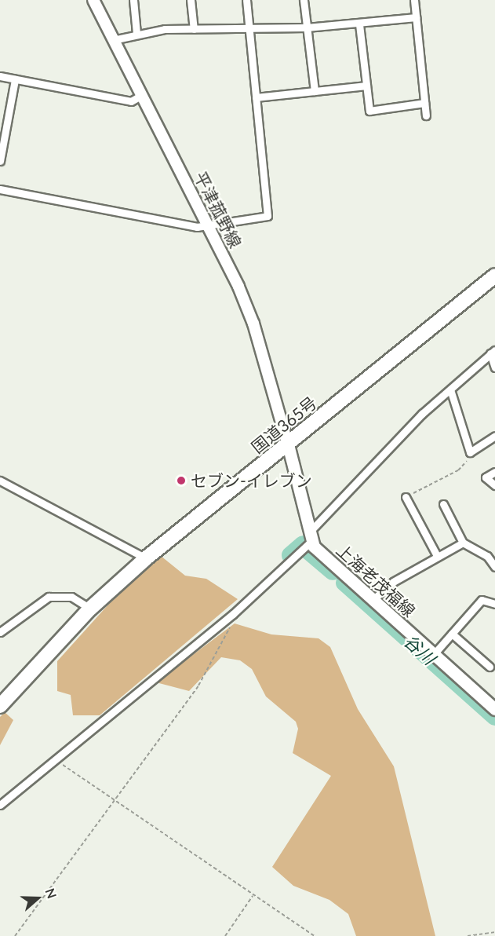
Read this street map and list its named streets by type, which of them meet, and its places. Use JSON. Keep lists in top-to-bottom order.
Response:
{
  "streets": {
    "highway": ["国道365号"],
    "main road": ["平津菰野線", "上海老茂福線"]
  },
  "crossings": [
    ["平津菰野線", "国道365号"]
  ],
  "water": ["谷川"],
  "places": ["セブン-イレブン"],
  "north": "right"
}
